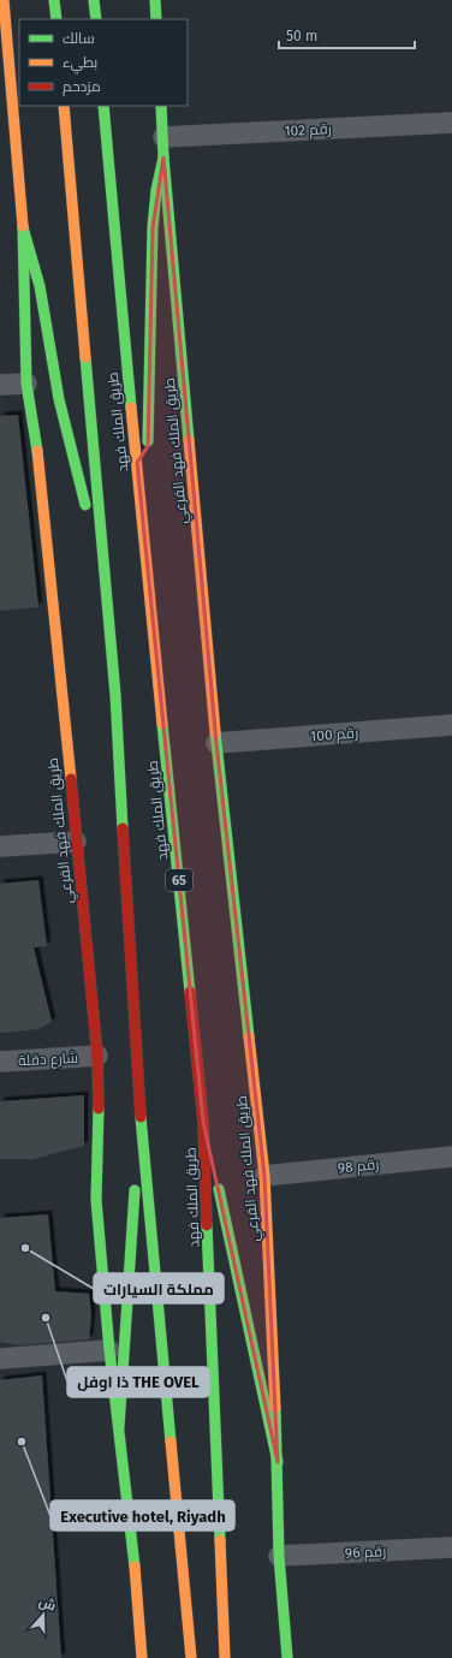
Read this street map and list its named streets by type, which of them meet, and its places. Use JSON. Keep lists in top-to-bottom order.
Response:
{
  "streets": {
    "main road": ["طريق الملك فهد", "طريق الملك فهد الفرعي", "65"],
    "street": [
      "رقم 102",
      "رقم 100",
      "شارع دقلة",
      "رقم 98",
      "رقم 96"
    ]
  },
  "crossings": [
    ["رقم 102", "طريق الملك فهد الفرعي"],
    ["طريق الملك فهد الفرعي", "رقم 100"],
    ["طريق الملك فهد الفرعي", "شارع دقلة"],
    ["طريق الملك فهد الفرعي", "رقم 98"],
    ["طريق الملك فهد الفرعي", "رقم 96"]
  ],
  "places": ["مملكة السيارات", "ذا اوفل THE OVEL", "Executive hotel, Riyadh"],
  "legend": ["سالك", "بطيء", "مزدحم"],
  "scale_bar": "50 m",
  "north": "top"
}
